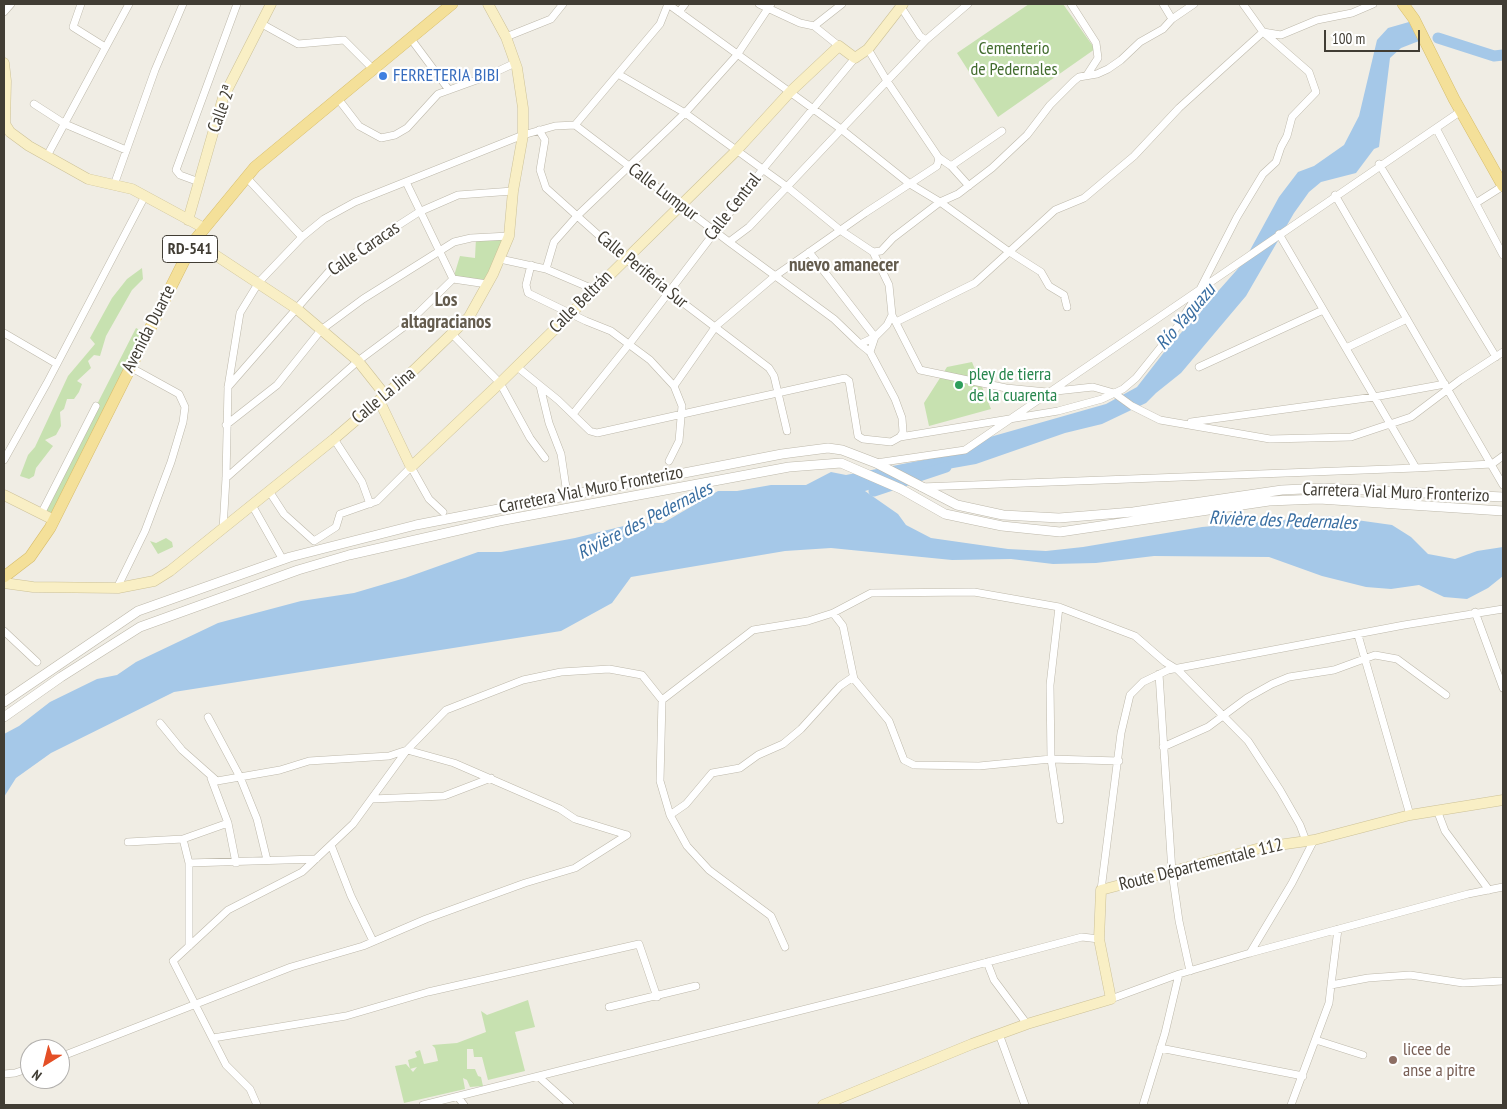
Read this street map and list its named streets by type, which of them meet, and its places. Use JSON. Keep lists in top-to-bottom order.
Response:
{
  "streets": {
    "main road": [
      "Calle 2ª",
      "Calle Central",
      "RD-541",
      "Calle Beltrán",
      "Avenida Duarte",
      "Calle La Jina",
      "Route Départementale 112"
    ],
    "street": [
      "Calle Lumpur",
      "Calle Caracas",
      "Calle Periferia Sur",
      "Carretera Vial Muro Fronterizo"
    ]
  },
  "crossings": [
    ["Calle Lumpur", "Calle Central"],
    ["Calle Lumpur", "Calle Beltrán"],
    ["Calle Central", "Calle Periferia Sur"],
    ["Calle Caracas", "Calle La Jina"],
    ["Calle Periferia Sur", "Calle Beltrán"],
    ["Calle Beltrán", "Calle La Jina"]
  ],
  "districts": ["nuevo amanecer", "Los altagracianos"],
  "water": ["Río Yaguazu", "Rivière des Pedernales"],
  "parks": ["Cementerio de Pedernales"],
  "places": ["FERRETERIA BIBI", "pley de tierra de la cuarenta", "licee de anse a pitre"],
  "scale_bar": "100 m",
  "north": "bottom left"
}
